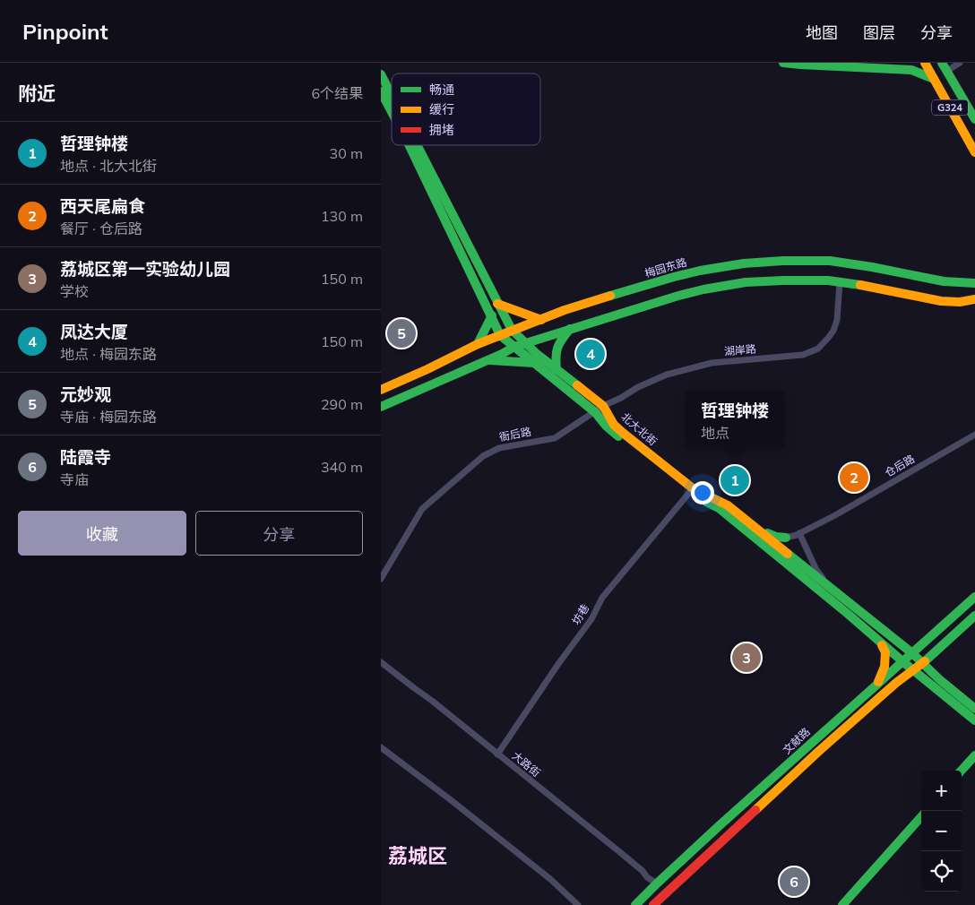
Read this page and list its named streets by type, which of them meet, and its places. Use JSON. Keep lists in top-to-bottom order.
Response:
{
  "streets": {
    "main road": [
      "G324",
      "梅园东路",
      "北大北街",
      "文献路"
    ],
    "street": [
      "湖岸路",
      "衙后路",
      "仓后路",
      "坊巷",
      "大路街"
    ]
  },
  "crossings": [
    ["梅园东路", "北大北街"],
    ["湖岸路", "北大北街"],
    ["湖岸路", "衙后路"],
    ["北大北街", "衙后路"],
    ["北大北街", "坊巷"],
    ["北大北街", "文献路"],
    ["坊巷", "大路街"],
    ["文献路", "大路街"]
  ],
  "districts": ["荔城区"],
  "legend": ["畅通", "缓行", "拥堵"],
  "page": {
    "header": "Pinpoint",
    "nav": ["地图", "图层", "分享"],
    "heading": ["附近", "6个结果"],
    "list": [
      {
        "mark": "1",
        "name": "哲理钟楼",
        "note": "地点 · 北大北街",
        "value": "30 m"
      },
      {
        "mark": "2",
        "name": "西天尾扁食",
        "note": "餐厅 · 仓后路",
        "value": "130 m"
      },
      {
        "mark": "3",
        "name": "荔城区第一实验幼儿园",
        "note": "学校",
        "value": "150 m"
      },
      {
        "mark": "4",
        "name": "凤达大厦",
        "note": "地点 · 梅园东路",
        "value": "150 m"
      },
      {
        "mark": "5",
        "name": "元妙观",
        "note": "寺庙 · 梅园东路",
        "value": "290 m"
      },
      {
        "mark": "6",
        "name": "陆霞寺",
        "note": "寺庙",
        "value": "340 m"
      }
    ],
    "pins": [
      "5",
      "4",
      "2",
      "1",
      "3",
      "6"
    ],
    "popup": ["哲理钟楼", "地点"],
    "buttons": ["收藏", "分享"],
    "map_buttons": ["+", "−"]
  }
}
